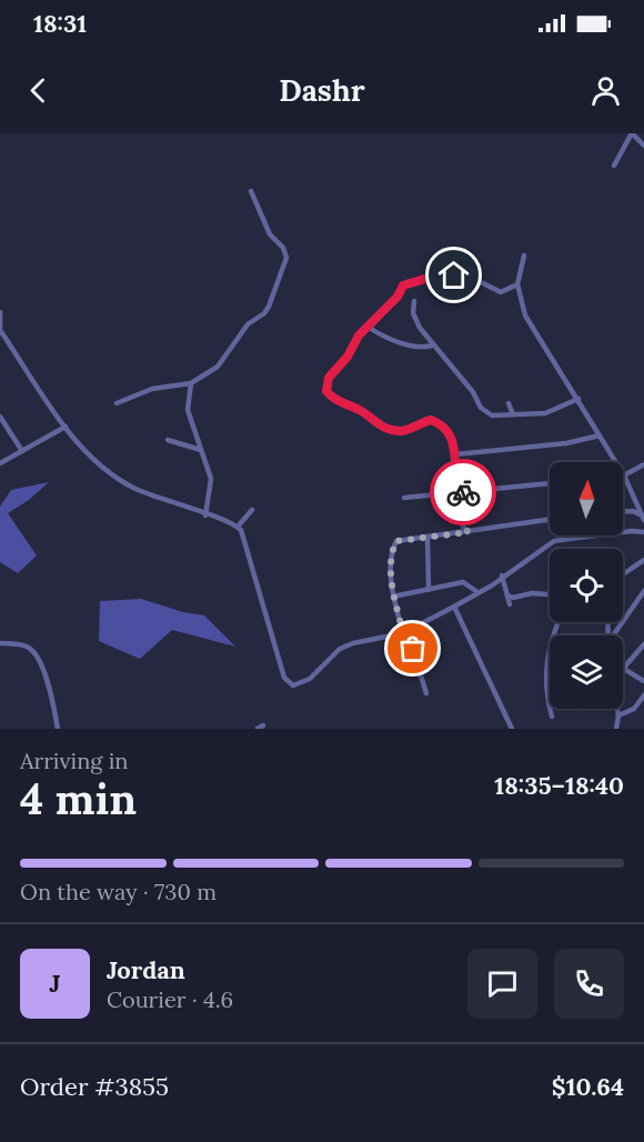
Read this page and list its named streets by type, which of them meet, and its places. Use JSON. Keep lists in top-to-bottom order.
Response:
{
  "north": "top",
  "page": {
    "status": "18:31",
    "header": "Dashr",
    "heading": ["4 min", "Arriving in", "18:35–18:40"],
    "panel": [
      "Jordan",
      "Courier · 4.6",
      "Order #3855",
      "$10.64"
    ],
    "bar": "On the way · 730 m",
    "round": "J"
  }
}
